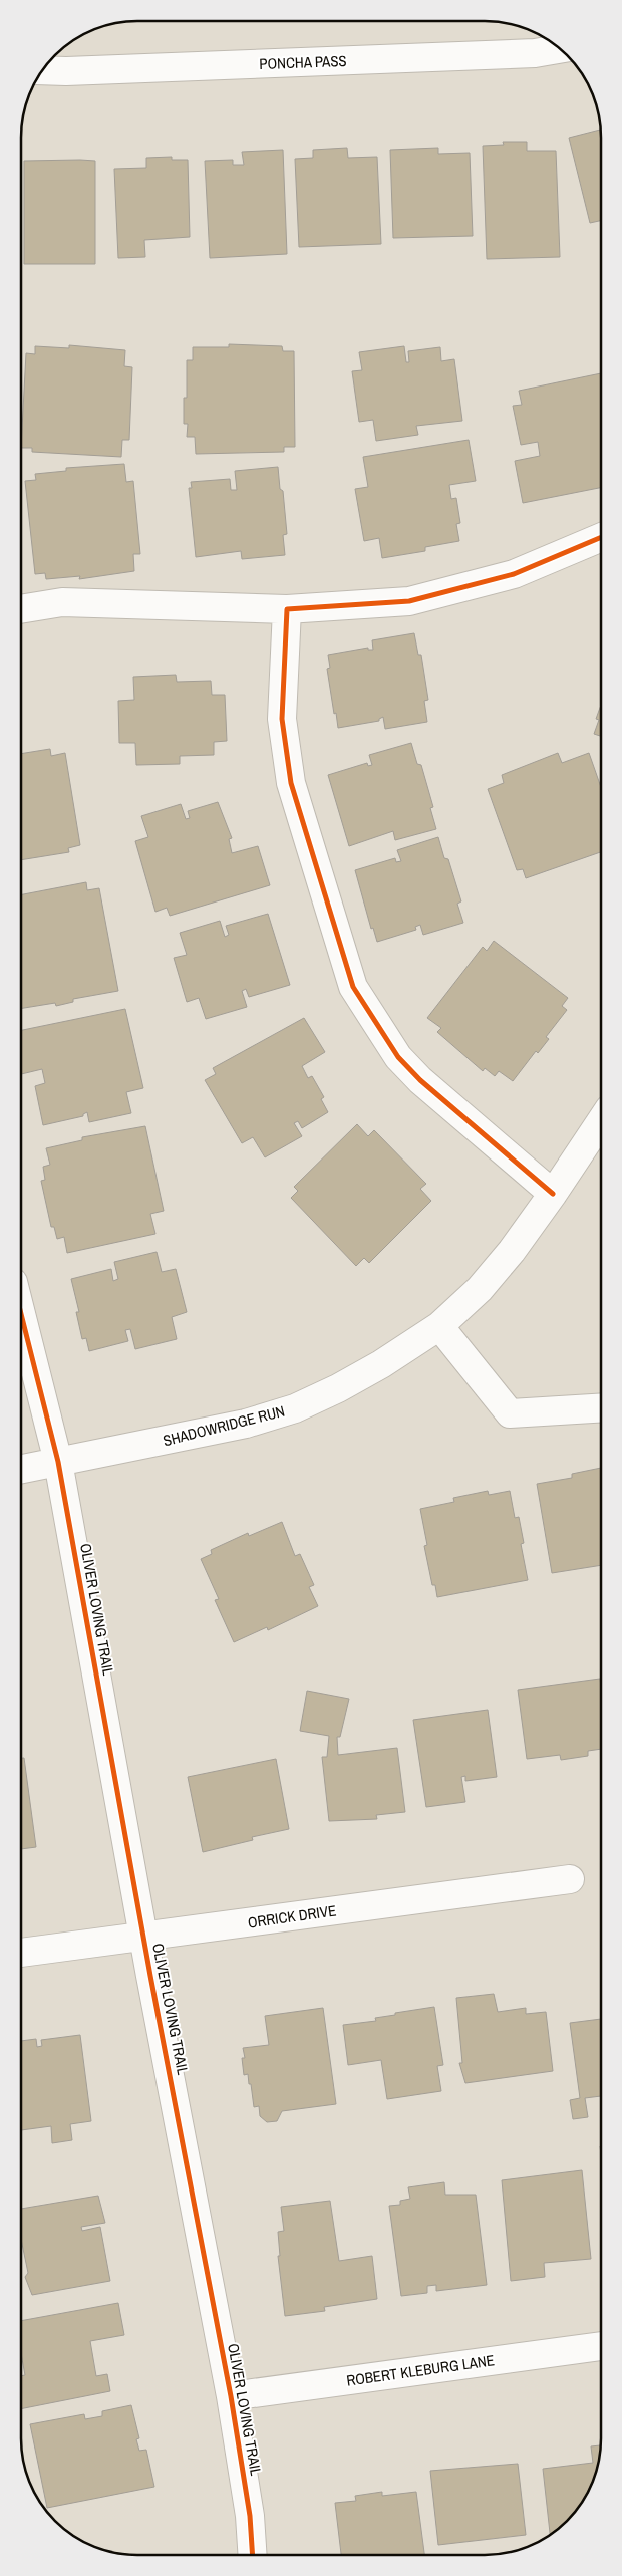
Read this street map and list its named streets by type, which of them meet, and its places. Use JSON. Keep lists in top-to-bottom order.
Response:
{
  "streets": {
    "street": [
      "PONCHA PASS",
      "SHADOWRIDGE RUN",
      "OLIVER LOVING TRAIL",
      "ORRICK DRIVE",
      "ROBERT KLEBURG LANE"
    ]
  },
  "crossings": [
    ["SHADOWRIDGE RUN", "OLIVER LOVING TRAIL"],
    ["OLIVER LOVING TRAIL", "ORRICK DRIVE"],
    ["OLIVER LOVING TRAIL", "ROBERT KLEBURG LANE"]
  ]
}
